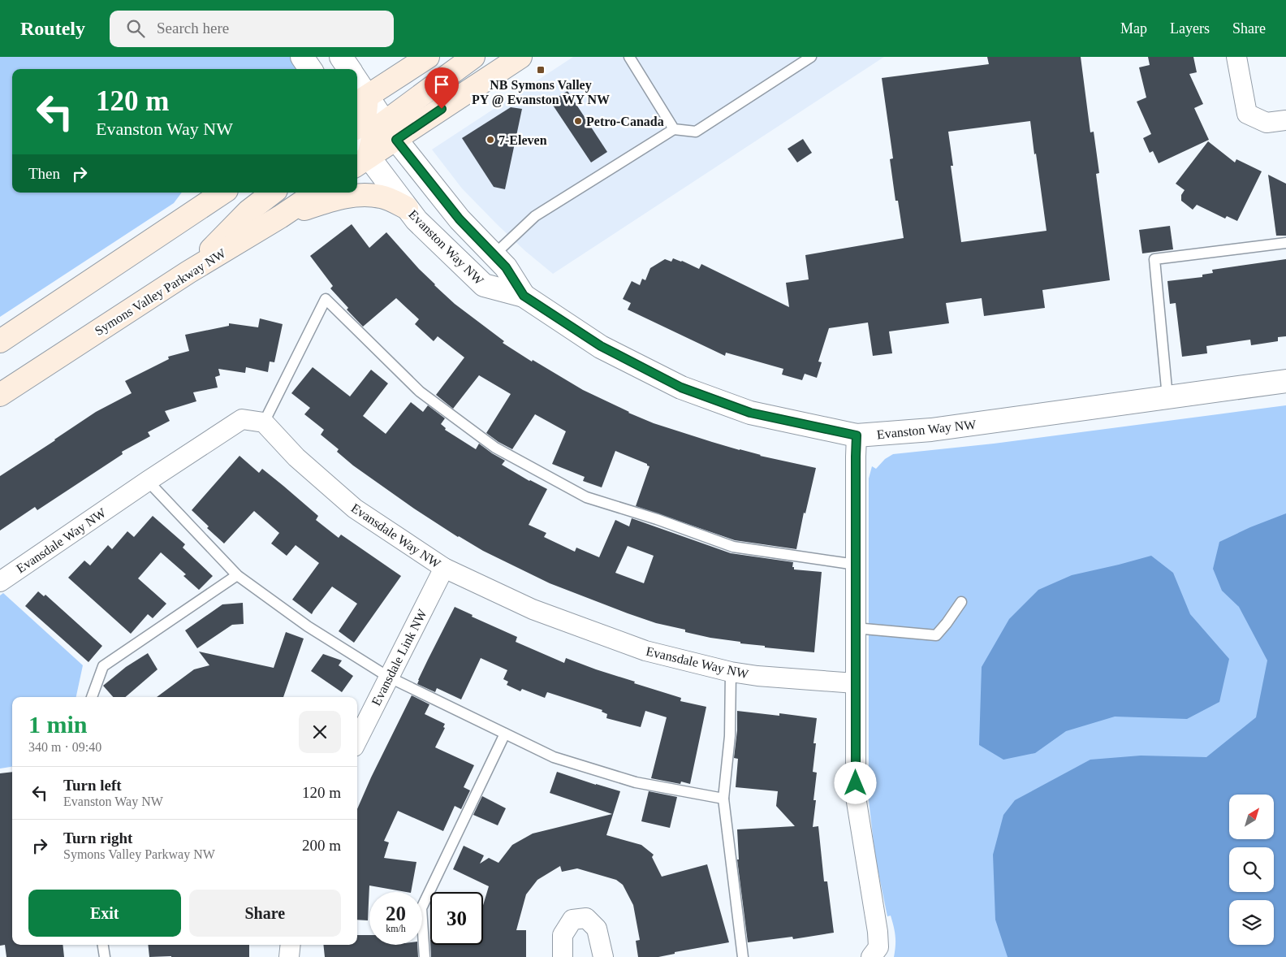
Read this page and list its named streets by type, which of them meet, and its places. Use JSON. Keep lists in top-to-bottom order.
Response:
{
  "streets": {
    "main road": ["Symons Valley Parkway NW"],
    "street": ["Evanston Way NW", "Evansdale Way NW", "Evansdale Link NW"]
  },
  "crossings": [
    ["Evansdale Way NW", "Evansdale Link NW"]
  ],
  "places": {
    "transit": ["NB Symons Valley PY @ Evanston WY NW"],
    "other": ["Petro-Canada", "7-Eleven"]
  },
  "north": "top right",
  "page": {
    "header": "Routely",
    "search": "Search here",
    "nav": ["Map", "Layers", "Share"],
    "turn": ["120 m", "Evanston Way NW"],
    "then": "Then",
    "heading": ["1 min", "340 m · 09:40"],
    "list": [
      {
        "name": "Turn left",
        "note": "Evanston Way NW",
        "value": "120 m"
      },
      {
        "name": "Turn right",
        "note": "Symons Valley Parkway NW",
        "value": "200 m"
      }
    ],
    "buttons": ["Exit", "Share"],
    "speed": "20 km/h",
    "limit": "30"
  }
}
